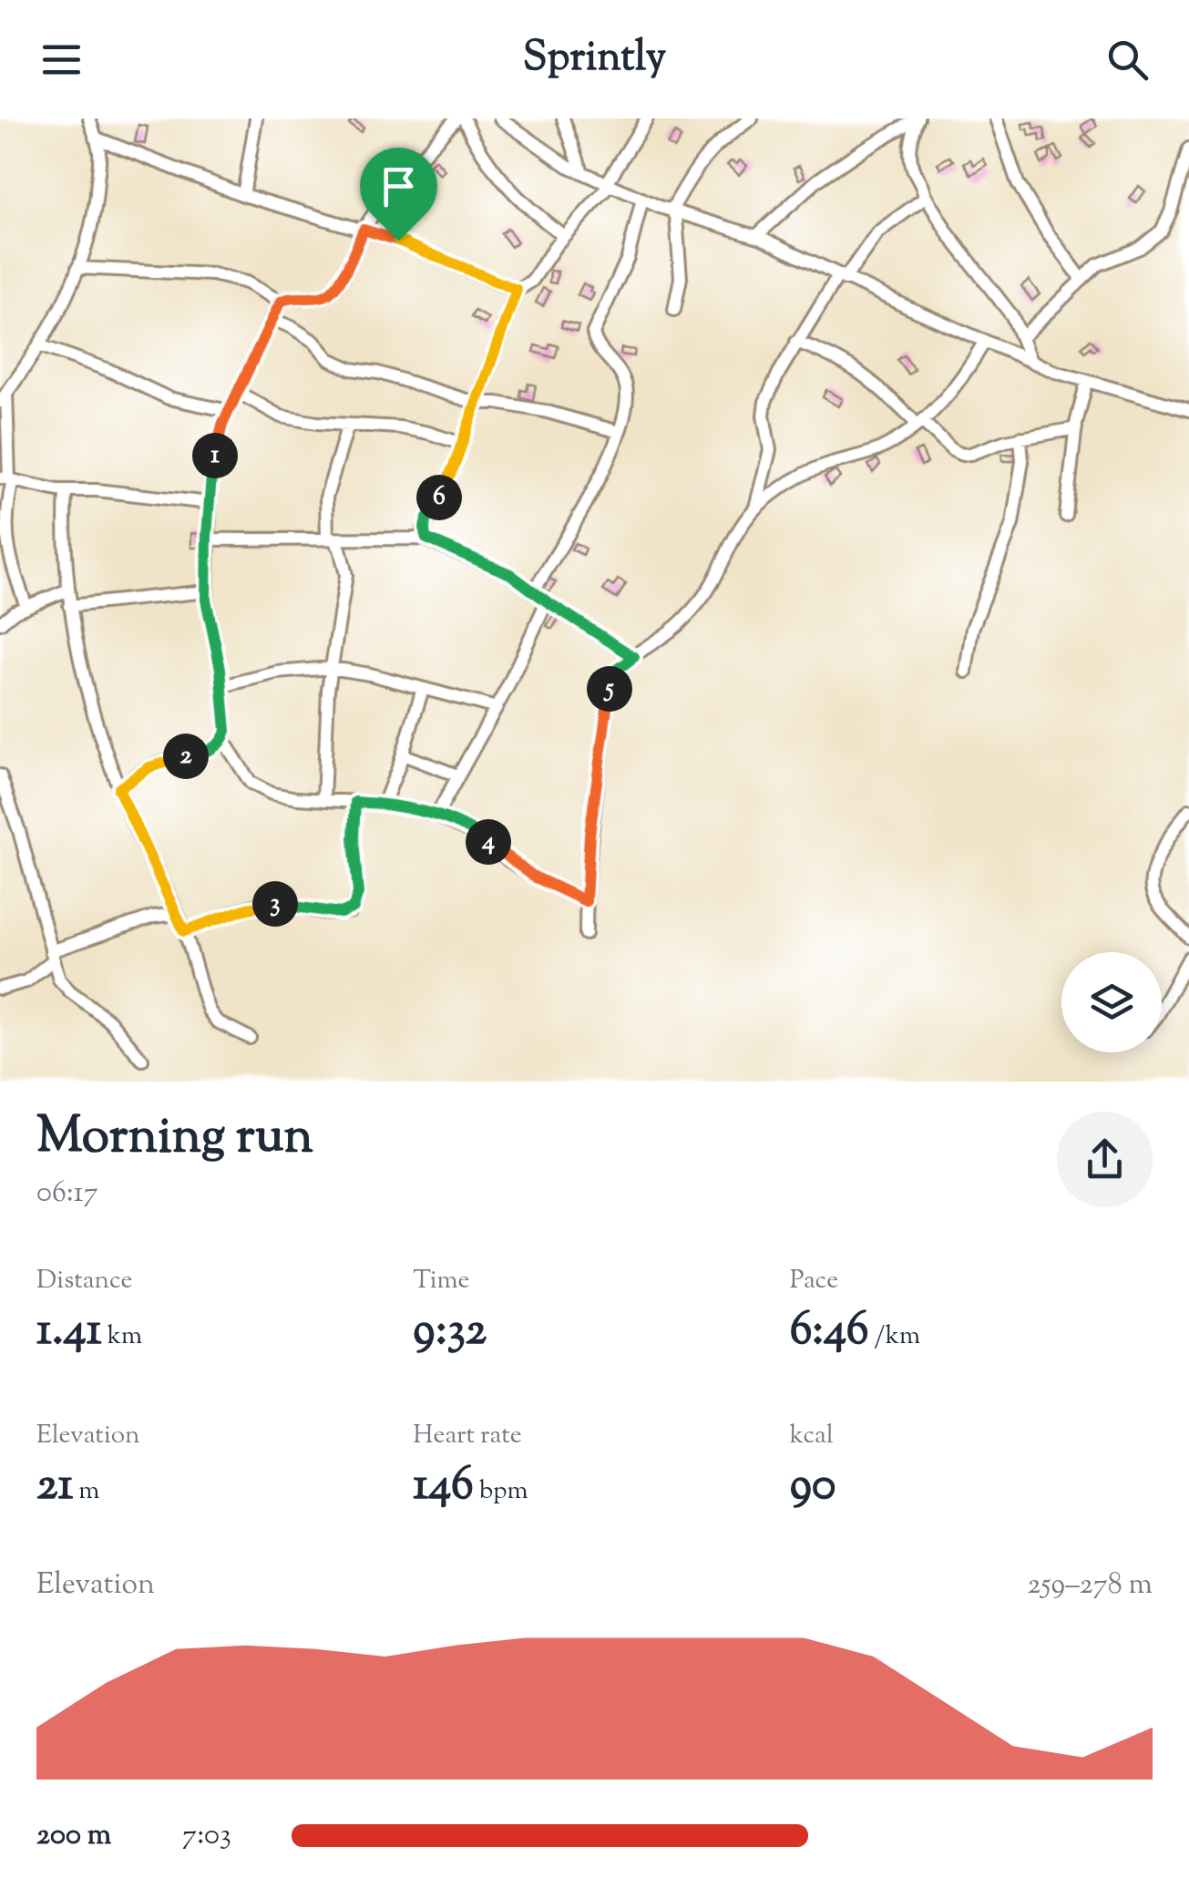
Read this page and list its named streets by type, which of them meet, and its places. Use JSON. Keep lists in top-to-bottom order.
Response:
{
  "page": {
    "header": "Sprintly",
    "pins": [
      "1",
      "6",
      "5",
      "2",
      "4",
      "3"
    ],
    "heading": ["Morning run", "06:17"],
    "stats": [
      ["Distance", "1.41 km"],
      ["Time", "9:32"],
      ["Pace", "6:46 /km"],
      ["Elevation", "21 m"],
      ["Heart rate", "146 bpm"],
      ["kcal", "90"]
    ],
    "chart": ["Elevation", "259–278 m"],
    "list": [
      {
        "name": "200 m",
        "note": "7:03"
      }
    ]
  }
}
